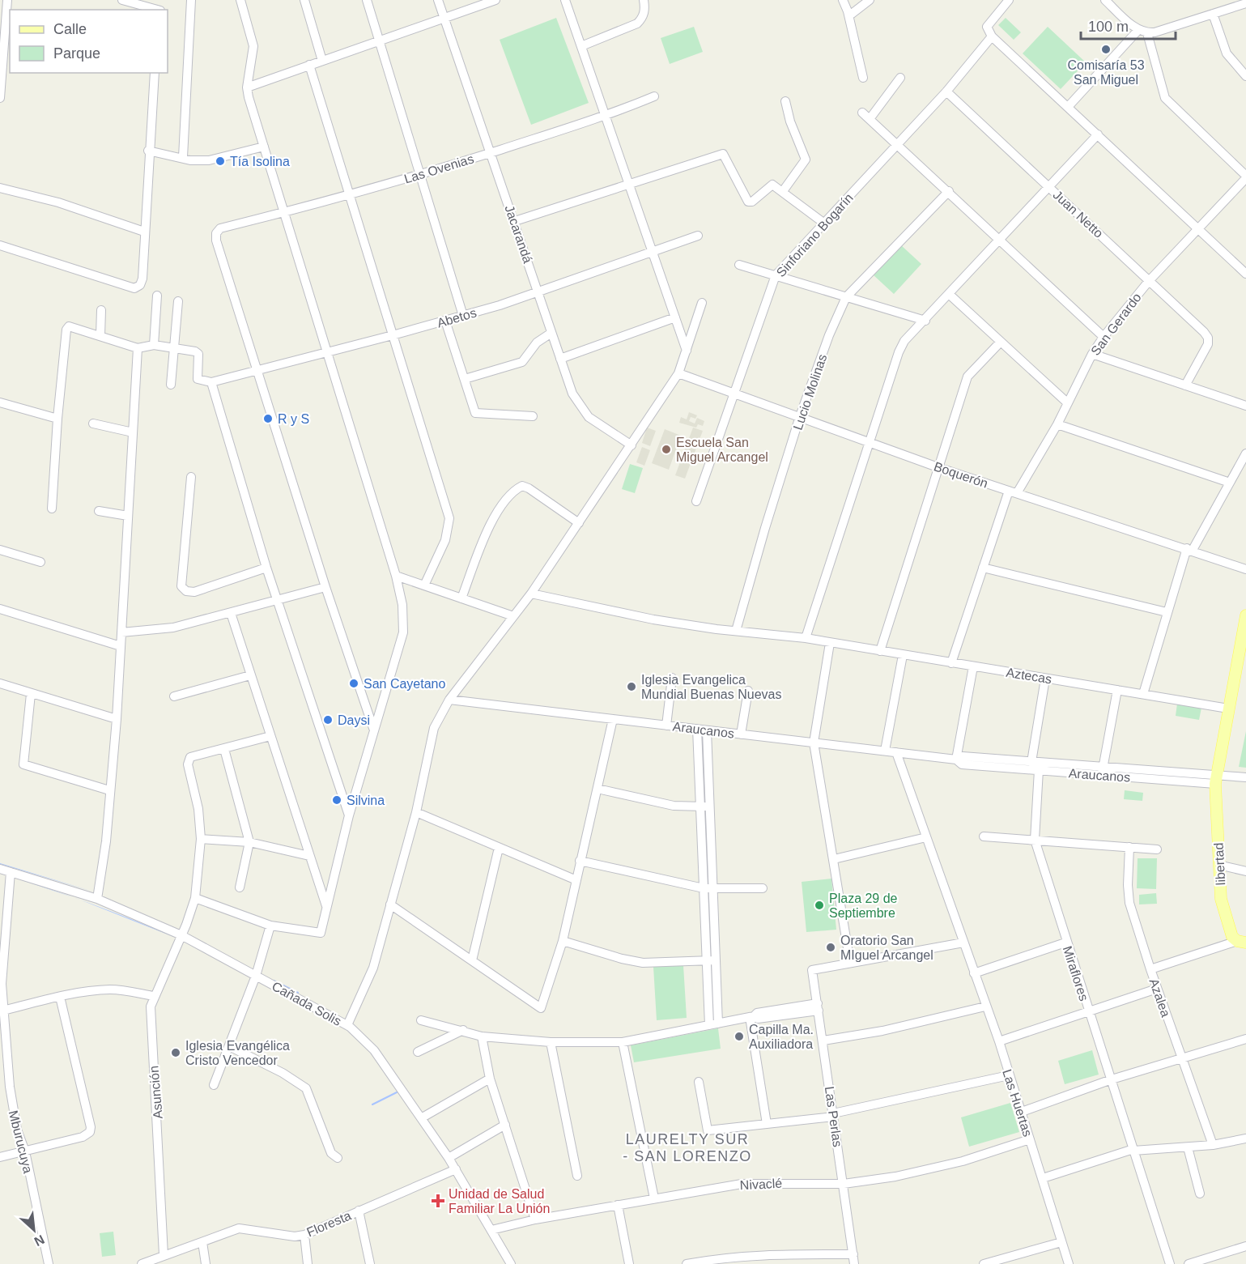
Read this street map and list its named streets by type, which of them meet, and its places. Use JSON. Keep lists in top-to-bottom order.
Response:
{
  "streets": {
    "main road": ["libertad"],
    "street": [
      "Las Ovenias",
      "Juan Netto",
      "Jacarandá",
      "Sinforiano Bogarín",
      "Abetos",
      "San Gerardo",
      "Lucio Molinas",
      "Boquerón",
      "Aztecas",
      "Araucanos",
      "Miraflores",
      "Azalea",
      "Cañada Solis",
      "Asunción",
      "Las Huertas",
      "Las Perlas",
      "Mburucuya",
      "Nivaclé",
      "Floresta"
    ]
  },
  "crossings": [
    ["Las Ovenias", "Jacarandá"],
    ["Las Ovenias", "Abetos"],
    ["Juan Netto", "Sinforiano Bogarín"],
    ["Juan Netto", "San Gerardo"],
    ["Jacarandá", "Abetos"],
    ["Sinforiano Bogarín", "Boquerón"],
    ["San Gerardo", "Boquerón"],
    ["San Gerardo", "Aztecas"],
    ["Lucio Molinas", "Boquerón"],
    ["Lucio Molinas", "Aztecas"],
    ["Aztecas", "libertad"],
    ["Araucanos", "libertad"],
    ["Araucanos", "Miraflores"],
    ["Araucanos", "Las Huertas"],
    ["Cañada Solis", "Asunción"],
    ["Cañada Solis", "Mburucuya"],
    ["Cañada Solis", "Nivaclé"],
    ["Cañada Solis", "Floresta"],
    ["Asunción", "Floresta"],
    ["Las Huertas", "Nivaclé"],
    ["Las Perlas", "Nivaclé"]
  ],
  "districts": ["LAURELTY SUR - SAN LORENZO"],
  "places": {
    "other": [
      "Comisaría 53 San Miguel",
      "Tía Isolina",
      "R y S",
      "Escuela San Miguel Arcangel",
      "San Cayetano",
      "Iglesia Evangelica Mundial Buenas Nuevas",
      "Daysi",
      "Silvina",
      "Plaza 29 de Septiembre",
      "Oratorio San MIguel Arcangel",
      "Capilla Ma. Auxiliadora",
      "Iglesia Evangélica Cristo Vencedor"
    ],
    "health": ["Unidad de Salud Familiar La Unión"]
  },
  "legend": ["Calle", "Parque"],
  "scale_bar": "100 m",
  "north": "bottom right"
}
